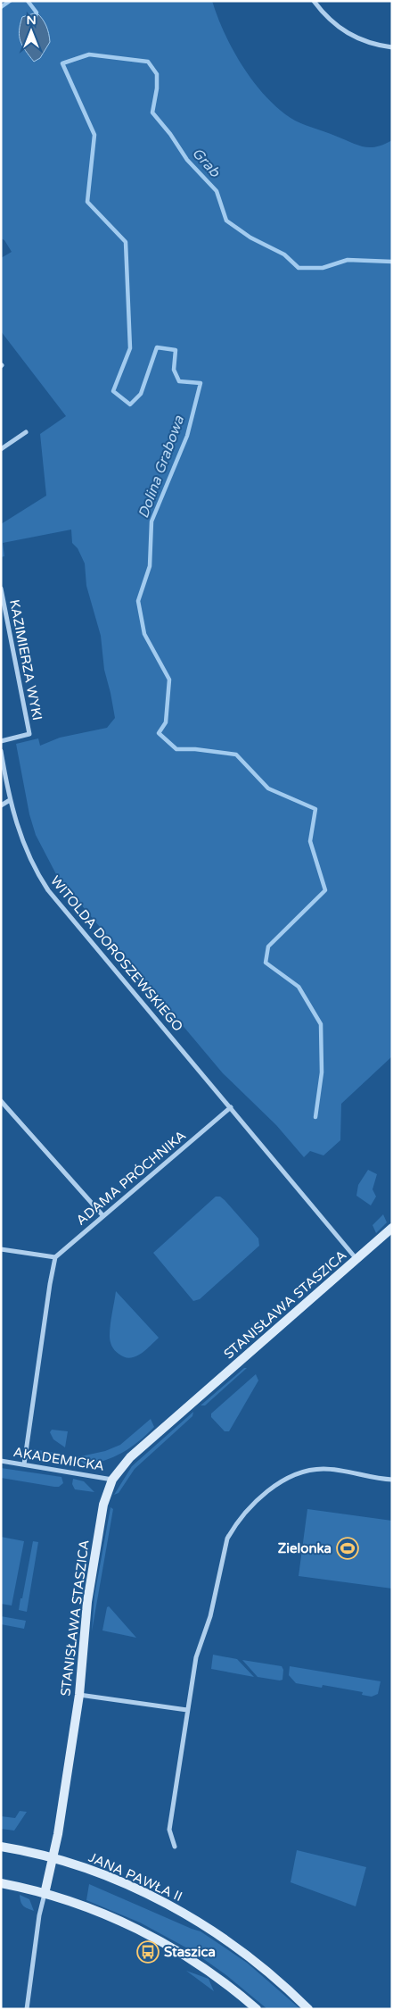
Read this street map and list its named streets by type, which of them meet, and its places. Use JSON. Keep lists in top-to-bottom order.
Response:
{
  "streets": {
    "street": [
      "KAZIMIERZA WYKI",
      "WITOLDA DOROSZEWSKIEGO",
      "ADAMA PRÓCHNIKA",
      "STANISŁAWA STASZICA",
      "AKADEMICKA",
      "JANA PAWŁA II"
    ]
  },
  "crossings": [
    ["WITOLDA DOROSZEWSKIEGO", "ADAMA PRÓCHNIKA"],
    ["STANISŁAWA STASZICA", "AKADEMICKA"],
    ["STANISŁAWA STASZICA", "JANA PAWŁA II"]
  ],
  "water": ["Grab", "Dolina Grabowa"],
  "places": {
    "sports": ["Zielonka"],
    "bus stop": ["Staszica"]
  },
  "north": "top"
}
